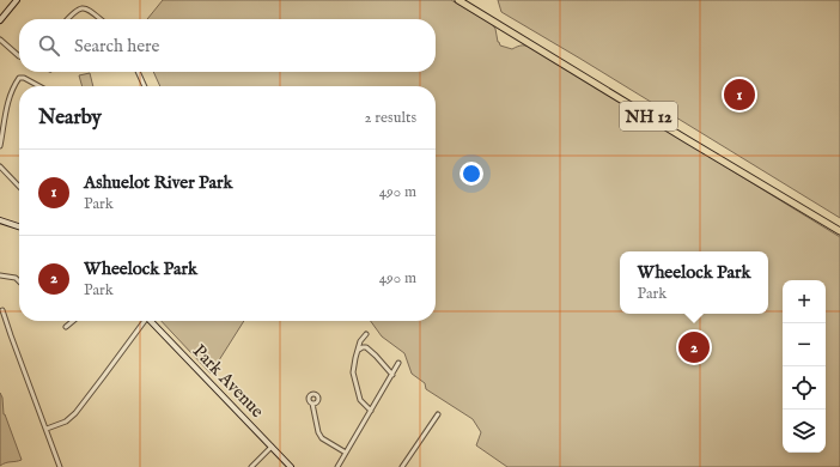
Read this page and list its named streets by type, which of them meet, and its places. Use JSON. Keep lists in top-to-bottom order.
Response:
{
  "streets": {
    "highway": ["NH 12"],
    "street": ["Park Avenue"]
  },
  "page": {
    "search": "Search here",
    "pins": ["1", "2"],
    "heading": ["Nearby", "2 results"],
    "list": [
      {
        "mark": "1",
        "name": "Ashuelot River Park",
        "note": "Park",
        "value": "490 m"
      },
      {
        "mark": "2",
        "name": "Wheelock Park",
        "note": "Park",
        "value": "490 m"
      }
    ],
    "popup": ["Wheelock Park", "Park"],
    "map_buttons": ["+", "−"]
  }
}
